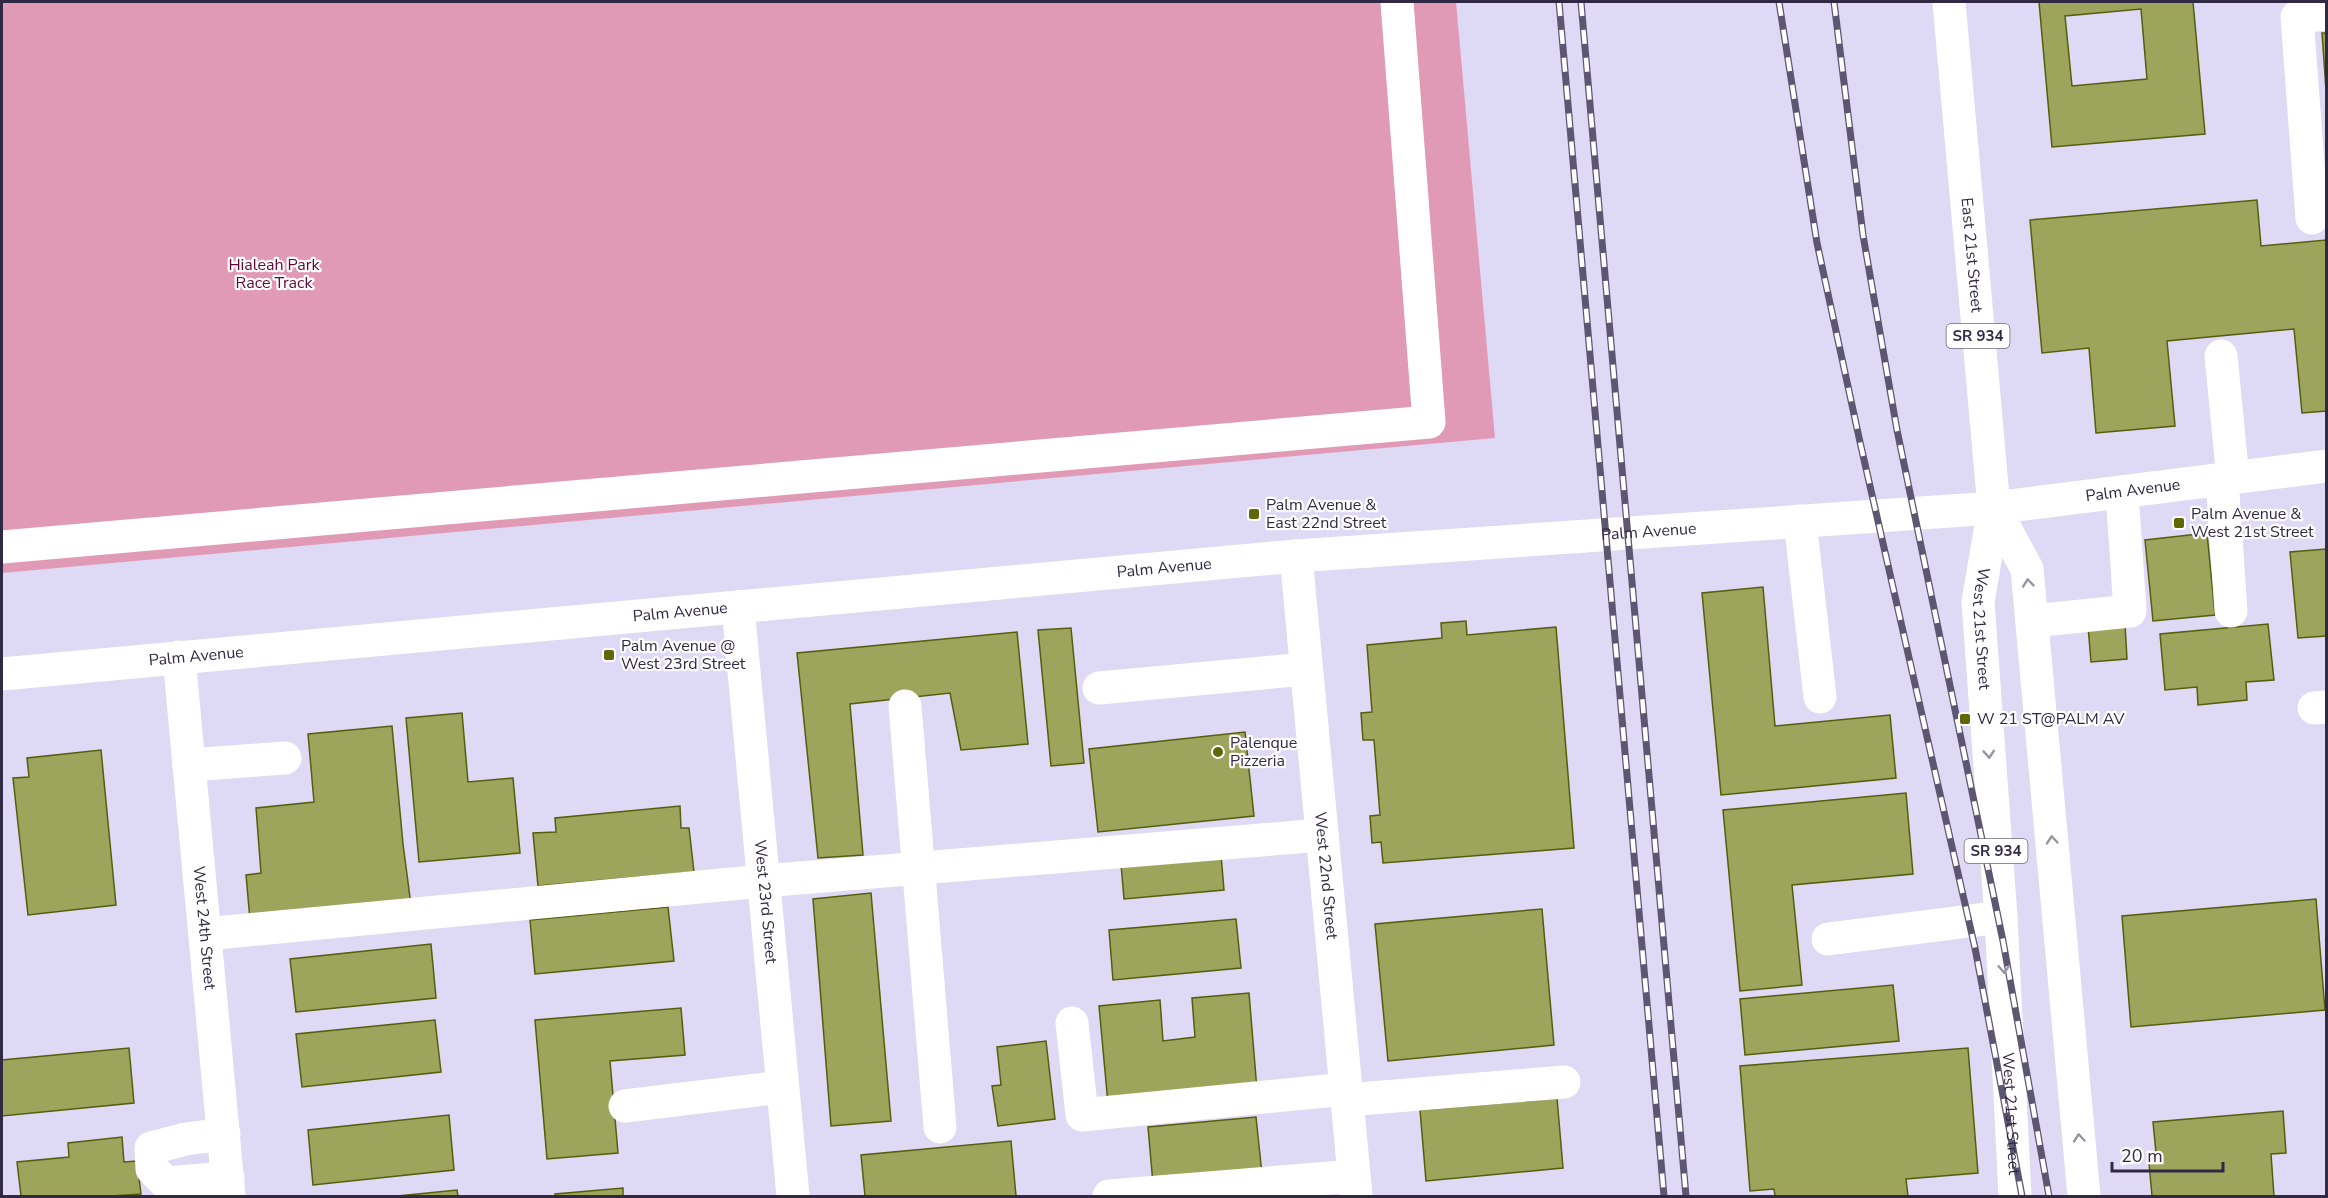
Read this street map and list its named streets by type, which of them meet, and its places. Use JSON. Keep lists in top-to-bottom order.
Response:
{
  "streets": {
    "main road": [
      "East 21st Street",
      "SR 934",
      "Palm Avenue",
      "West 21st Street",
      "West 22nd Street",
      "West 23rd Street",
      "West 24th Street"
    ]
  },
  "crossings": [
    ["East 21st Street", "SR 934"],
    ["East 21st Street", "Palm Avenue"],
    ["East 21st Street", "West 21st Street"],
    ["SR 934", "Palm Avenue"],
    ["SR 934", "West 21st Street"],
    ["Palm Avenue", "West 21st Street"],
    ["Palm Avenue", "West 22nd Street"],
    ["Palm Avenue", "West 23rd Street"],
    ["Palm Avenue", "West 24th Street"]
  ],
  "parks": ["Hialeah Park Race Track"],
  "places": {
    "transit": [
      "Palm Avenue & East 22nd Street",
      "Palm Avenue & West 21st Street",
      "Palm Avenue @ West 23rd Street",
      "W 21 ST@PALM AV"
    ],
    "other": ["Palenque Pizzeria"]
  },
  "scale_bar": "20 m"
}
